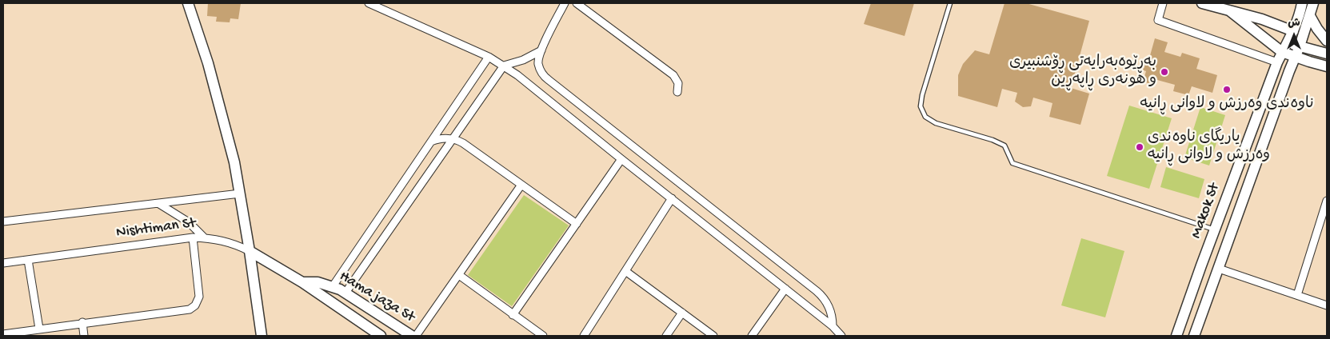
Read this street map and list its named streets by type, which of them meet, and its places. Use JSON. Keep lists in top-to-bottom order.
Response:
{
  "streets": {
    "street": ["Makok St", "Nishtiman St", "Hama jaza St"]
  },
  "crossings": [
    ["Nishtiman St", "Hama jaza St"]
  ],
  "places": ["بەڕێوەبەرایەتی ڕۆشنبیری و هونەری ڕاپەڕین", "ناوەندی وەرزش و لاوانی ڕانیە", "یاریگای ناوەندی وەرزش و لاوانی ڕانیە"],
  "north": "top"
}
